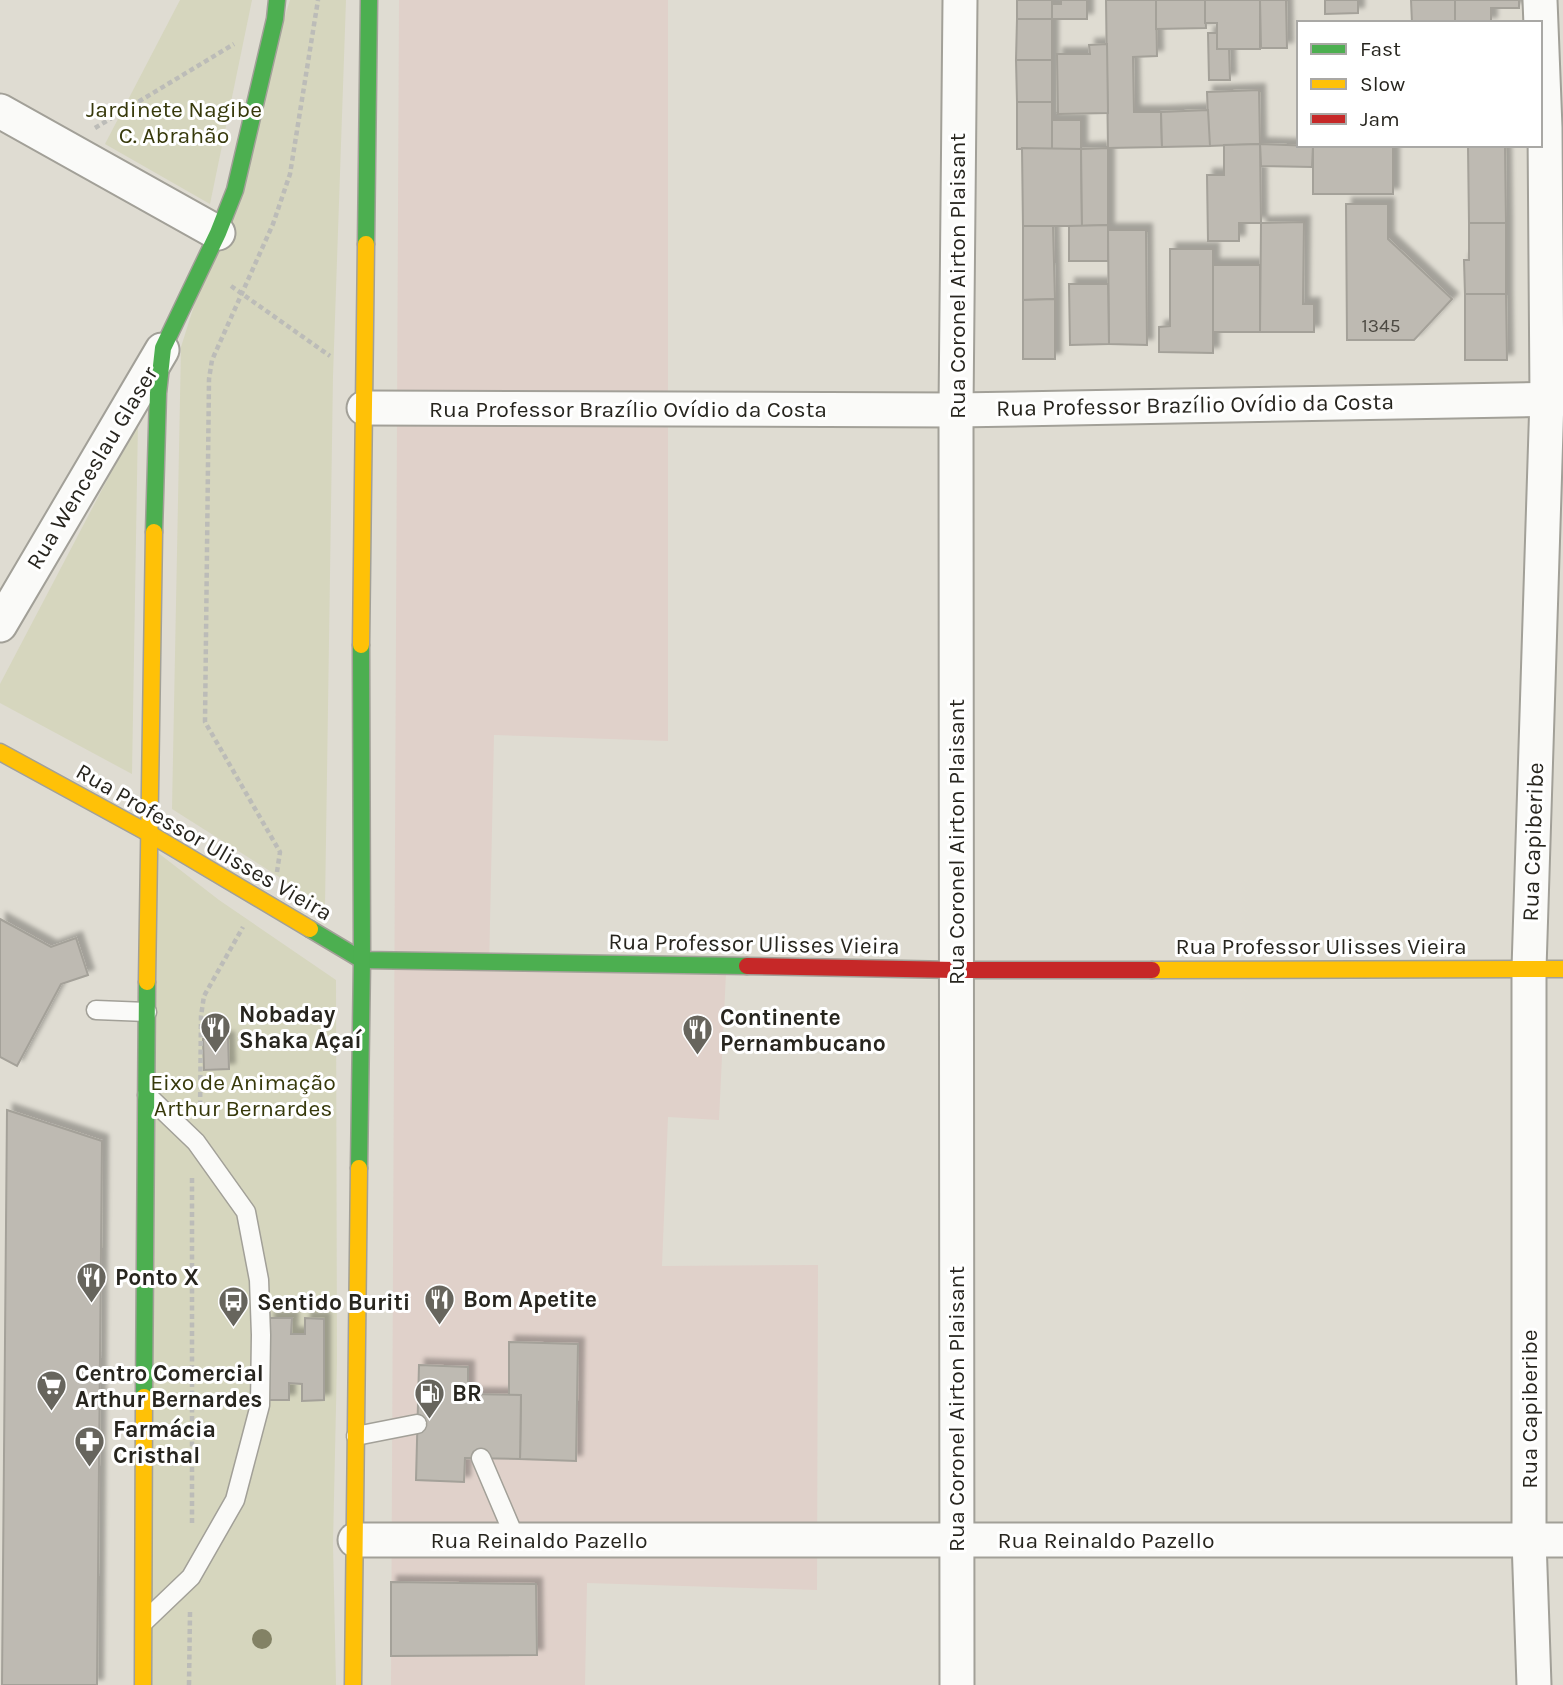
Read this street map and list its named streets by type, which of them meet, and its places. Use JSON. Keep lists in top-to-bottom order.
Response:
{
  "streets": {
    "main road": ["Rua Professor Ulisses Vieira"],
    "street": [
      "Rua Coronel Airton Plaisant",
      "Rua Professor Brazílio Ovídio da Costa",
      "Rua Wenceslau Glaser",
      "Rua Capiberibe",
      "Rua Reinaldo Pazello"
    ]
  },
  "crossings": [
    ["Rua Coronel Airton Plaisant", "Rua Professor Brazílio Ovídio da Costa"],
    ["Rua Coronel Airton Plaisant", "Rua Professor Ulisses Vieira"],
    ["Rua Coronel Airton Plaisant", "Rua Reinaldo Pazello"],
    ["Rua Professor Brazílio Ovídio da Costa", "Rua Capiberibe"],
    ["Rua Professor Ulisses Vieira", "Rua Capiberibe"],
    ["Rua Capiberibe", "Rua Reinaldo Pazello"]
  ],
  "parks": ["Jardinete Nagibe C. Abrahão", "Eixo de Animação Arthur Bernardes"],
  "places": {
    "restaurant": [
      "Nobaday Shaka Açaí",
      "Continente Pernambucano",
      "Ponto X",
      "Bom Apetite"
    ],
    "bus stop": ["Sentido Buriti"],
    "supermarket": ["Centro Comercial Arthur Bernardes"],
    "fuel station": ["BR"],
    "pharmacy": ["Farmácia Cristhal"]
  },
  "house_numbers": ["1345"],
  "legend": ["Fast", "Slow", "Jam"]
}
